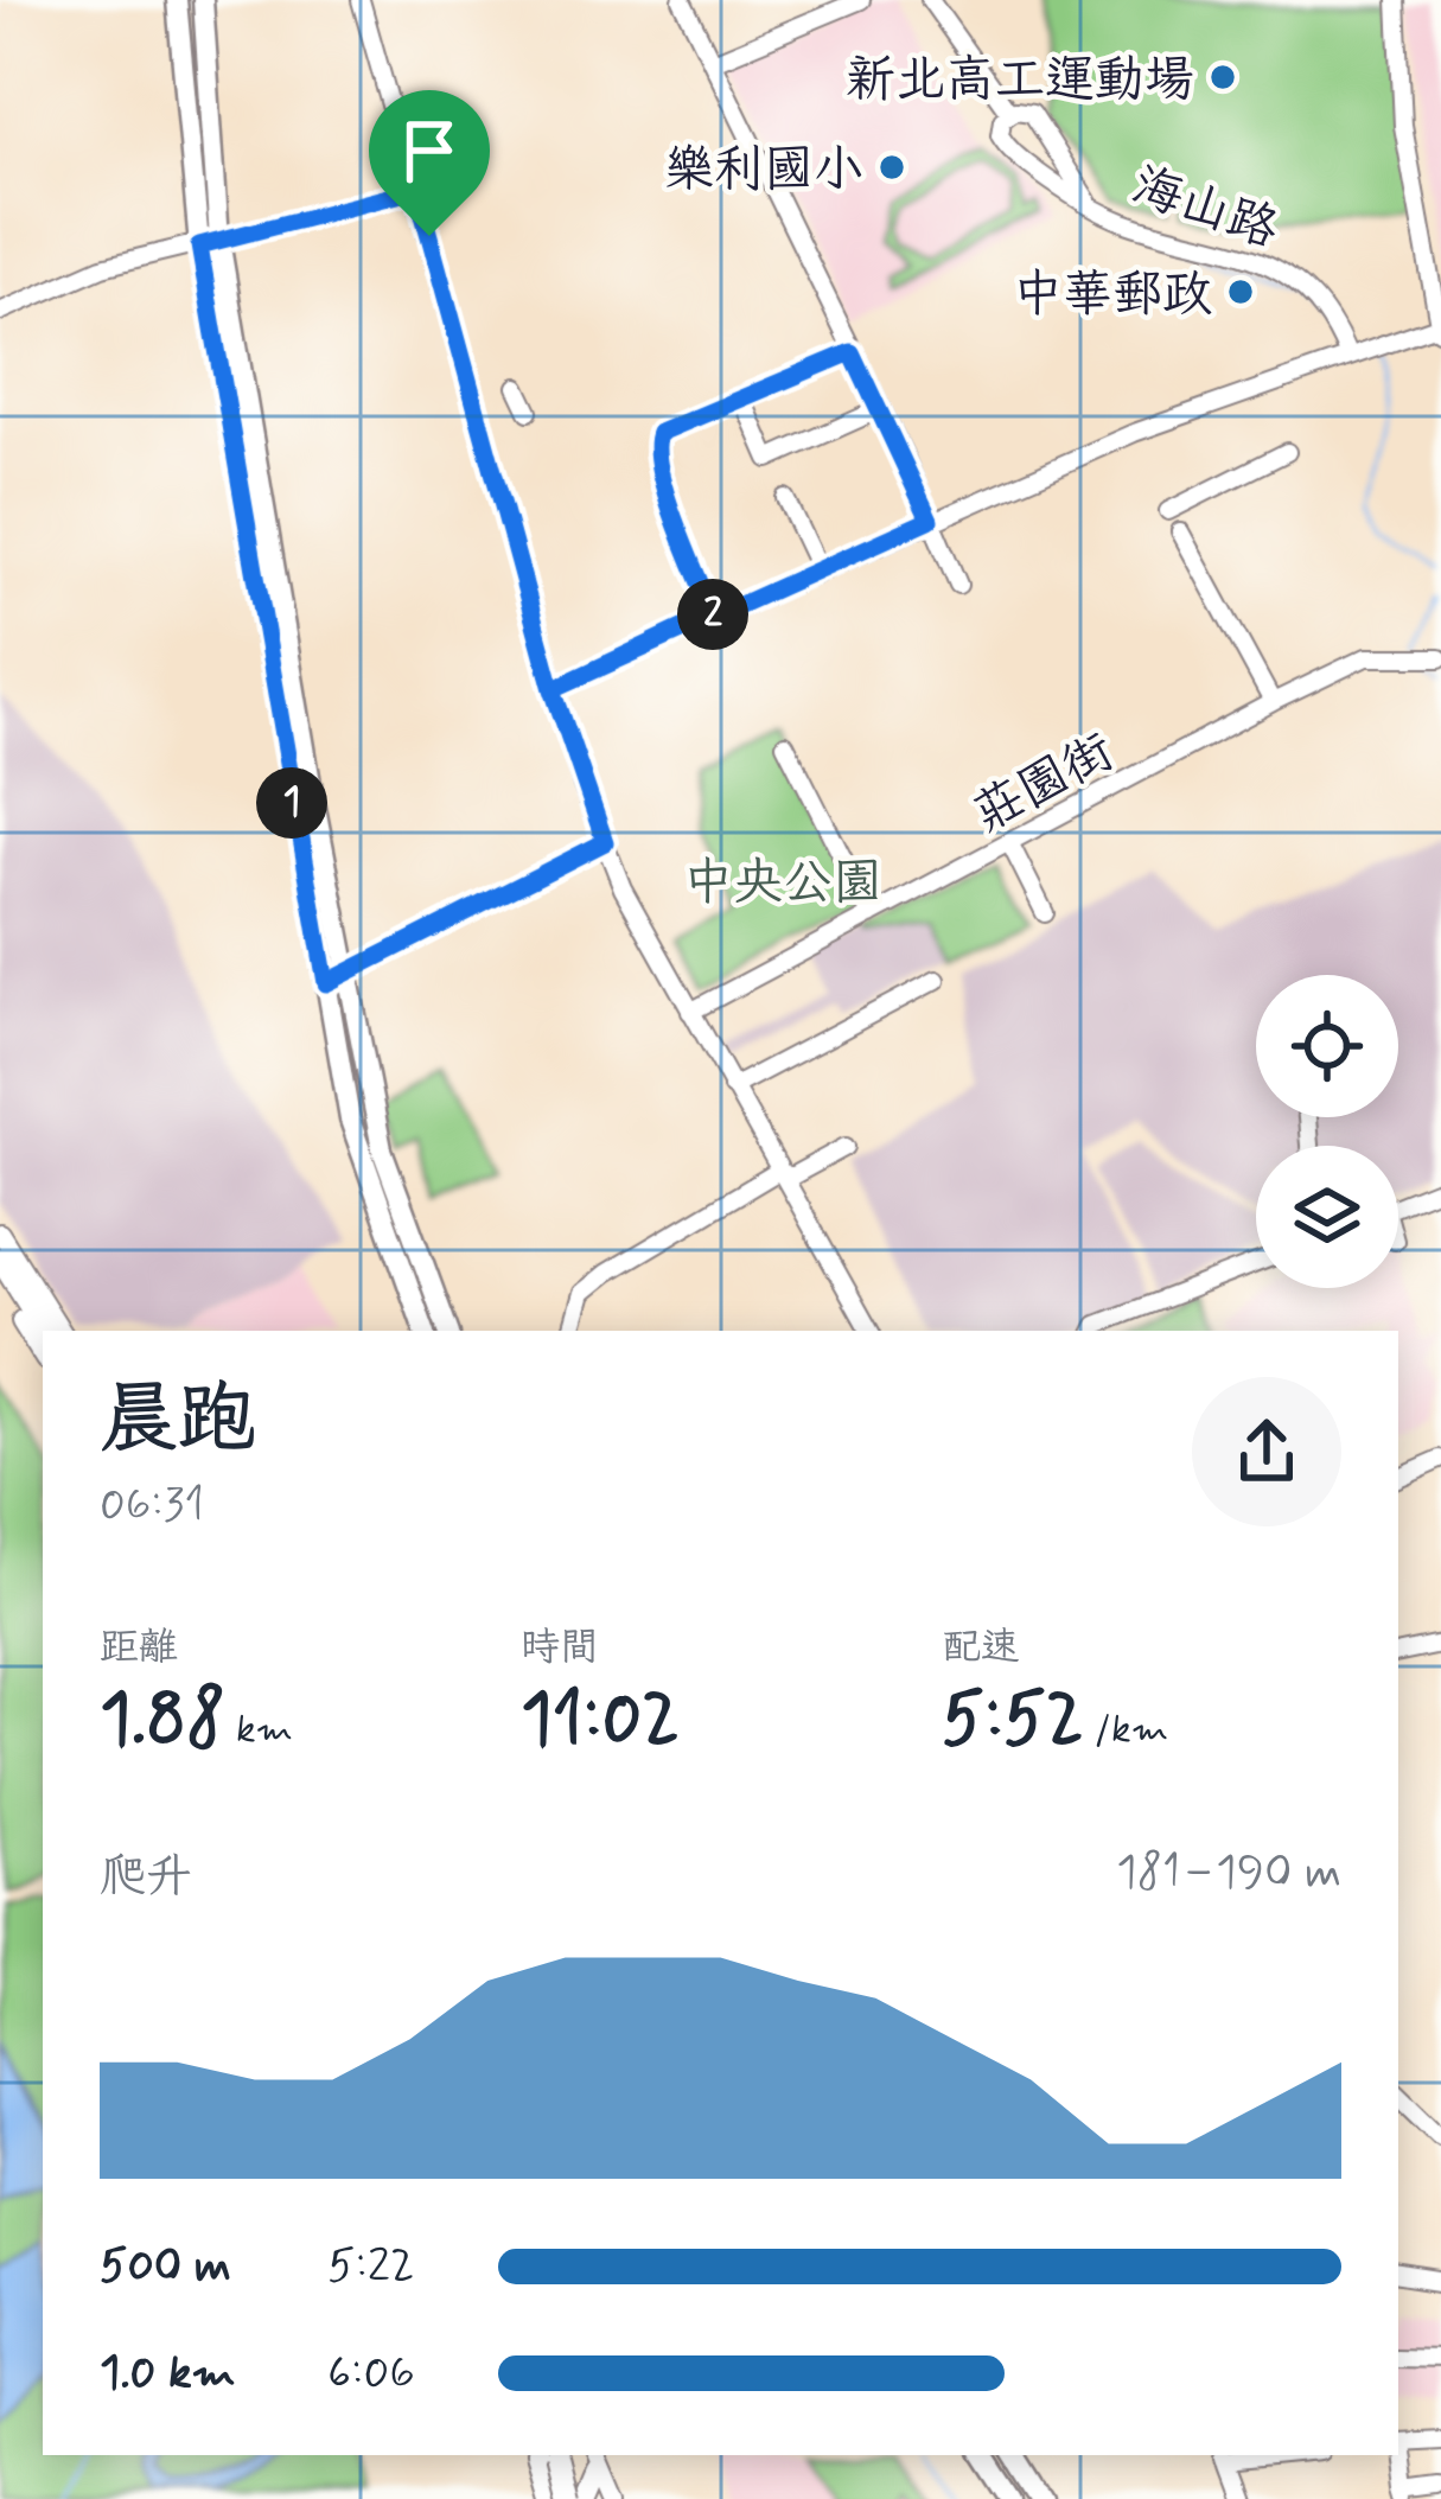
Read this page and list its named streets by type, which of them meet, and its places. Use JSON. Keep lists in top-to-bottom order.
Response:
{
  "streets": {
    "street": ["海山路", "莊園街"]
  },
  "parks": ["中央公園"],
  "places": ["新北高工運動場", "樂利國小", "中華郵政"],
  "page": {
    "pins": ["2", "1"],
    "heading": ["晨跑", "06:31"],
    "stats": [
      ["距離", "1.88 km"],
      ["時間", "11:02"],
      ["配速", "5:52 /km"]
    ],
    "chart": ["爬升", "181–190 m"],
    "list": [
      {
        "name": "500 m",
        "note": "5:22"
      },
      {
        "name": "1.0 km",
        "note": "6:06"
      }
    ]
  }
}
